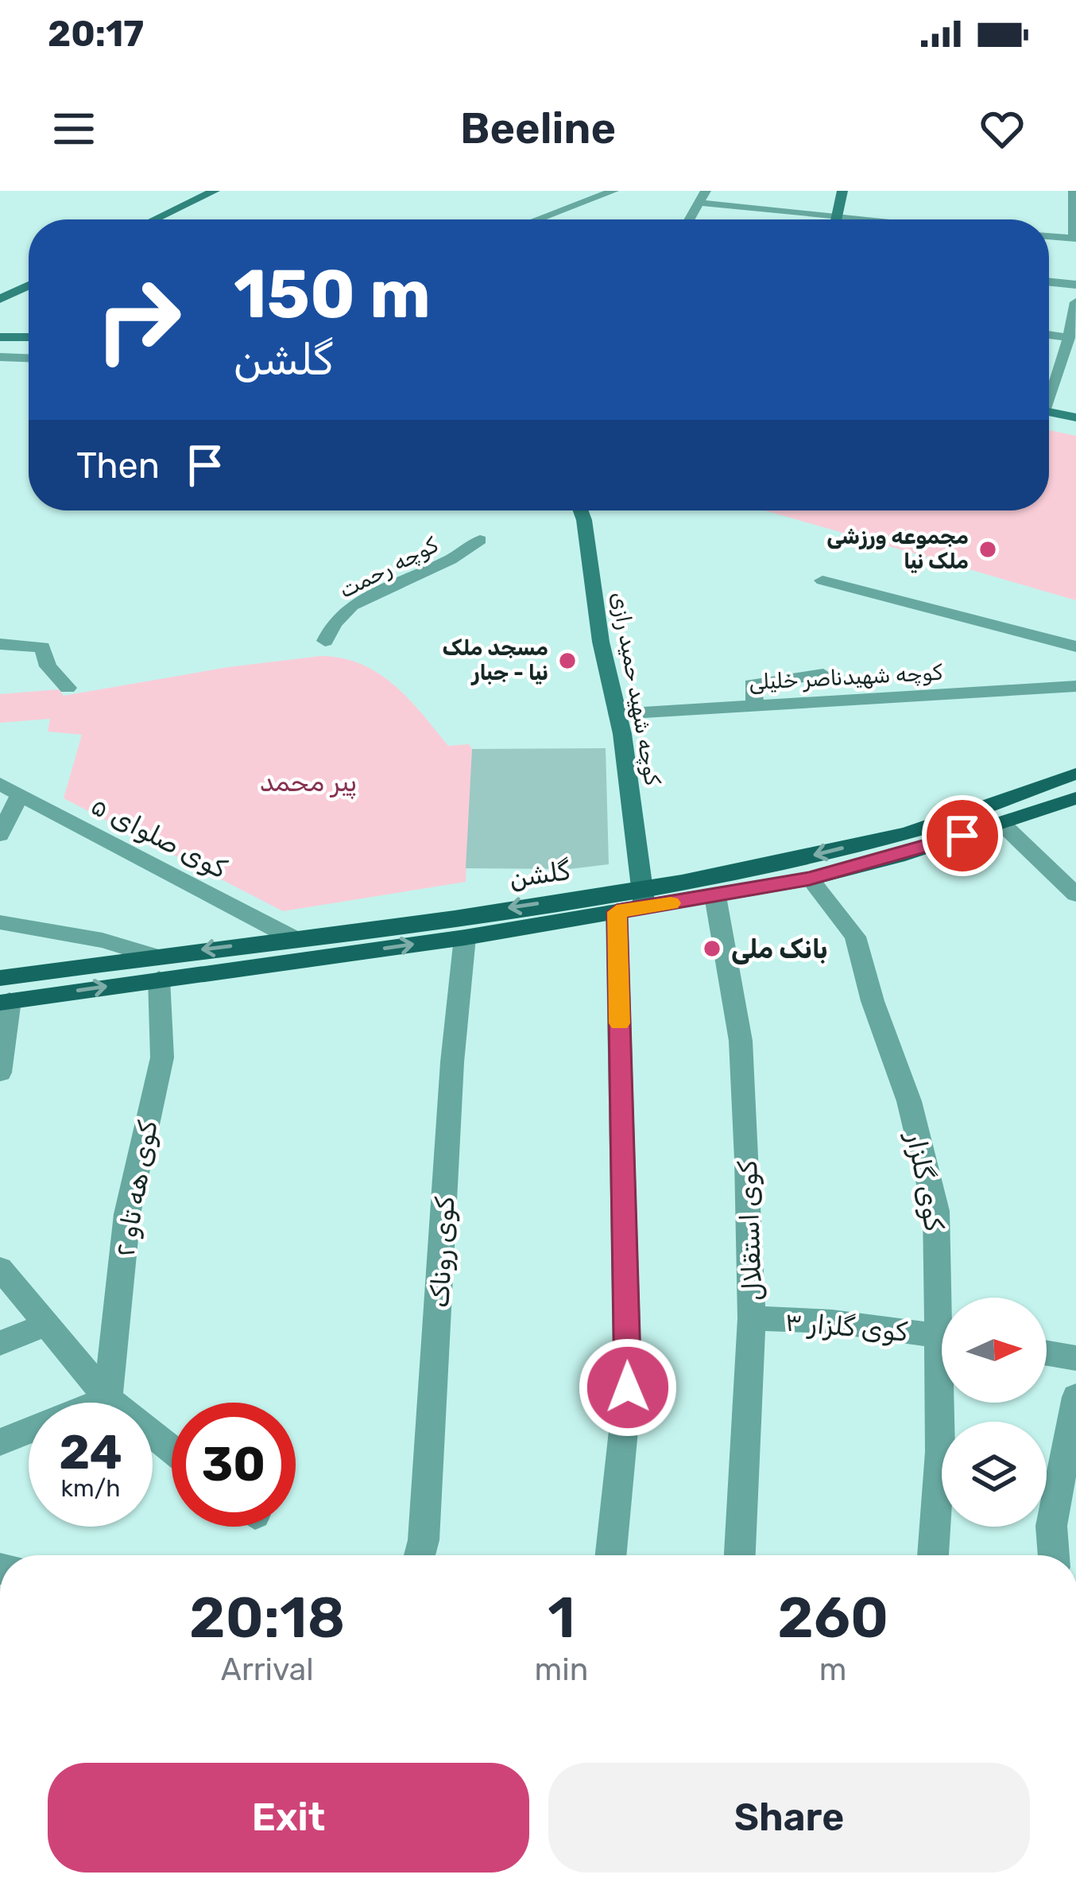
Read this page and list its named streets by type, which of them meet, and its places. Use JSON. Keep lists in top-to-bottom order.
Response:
{
  "streets": {
    "main road": ["کوچه شهید حمید رازی", "گلشن"],
    "street": [
      "کوچه رحمت",
      "کوچه شهیدناصر خلیلی",
      "کوی صلوای ۵",
      "کوی گلزار",
      "کوی هه تاو ۲",
      "کوی استقلال",
      "کوی روناک",
      "کوی گلزار ۳"
    ]
  },
  "crossings": [
    ["کوچه شهیدناصر خلیلی", "کوچه شهید حمید رازی"],
    ["کوچه شهید حمید رازی", "گلشن"],
    ["کوی صلوای ۵", "گلشن"],
    ["گلشن", "کوی گلزار"],
    ["گلشن", "کوی هه تاو ۲"],
    ["گلشن", "کوی استقلال"],
    ["گلشن", "کوی روناک"],
    ["کوی استقلال", "کوی گلزار ۳"]
  ],
  "parks": ["پیر محمد"],
  "places": ["مجموعه ورزشی ملک نیا", "مسجد ملک نیا - جبار", "بانک ملی"],
  "north": "right",
  "page": {
    "status": "20:17",
    "header": "Beeline",
    "turn": ["150 m", "گلشن"],
    "then": "Then",
    "speed": "24 km/h",
    "limit": "30",
    "eta": [
      "20:18",
      "Arrival",
      "1",
      "min",
      "260",
      "m"
    ],
    "buttons": ["Exit", "Share"]
  }
}
